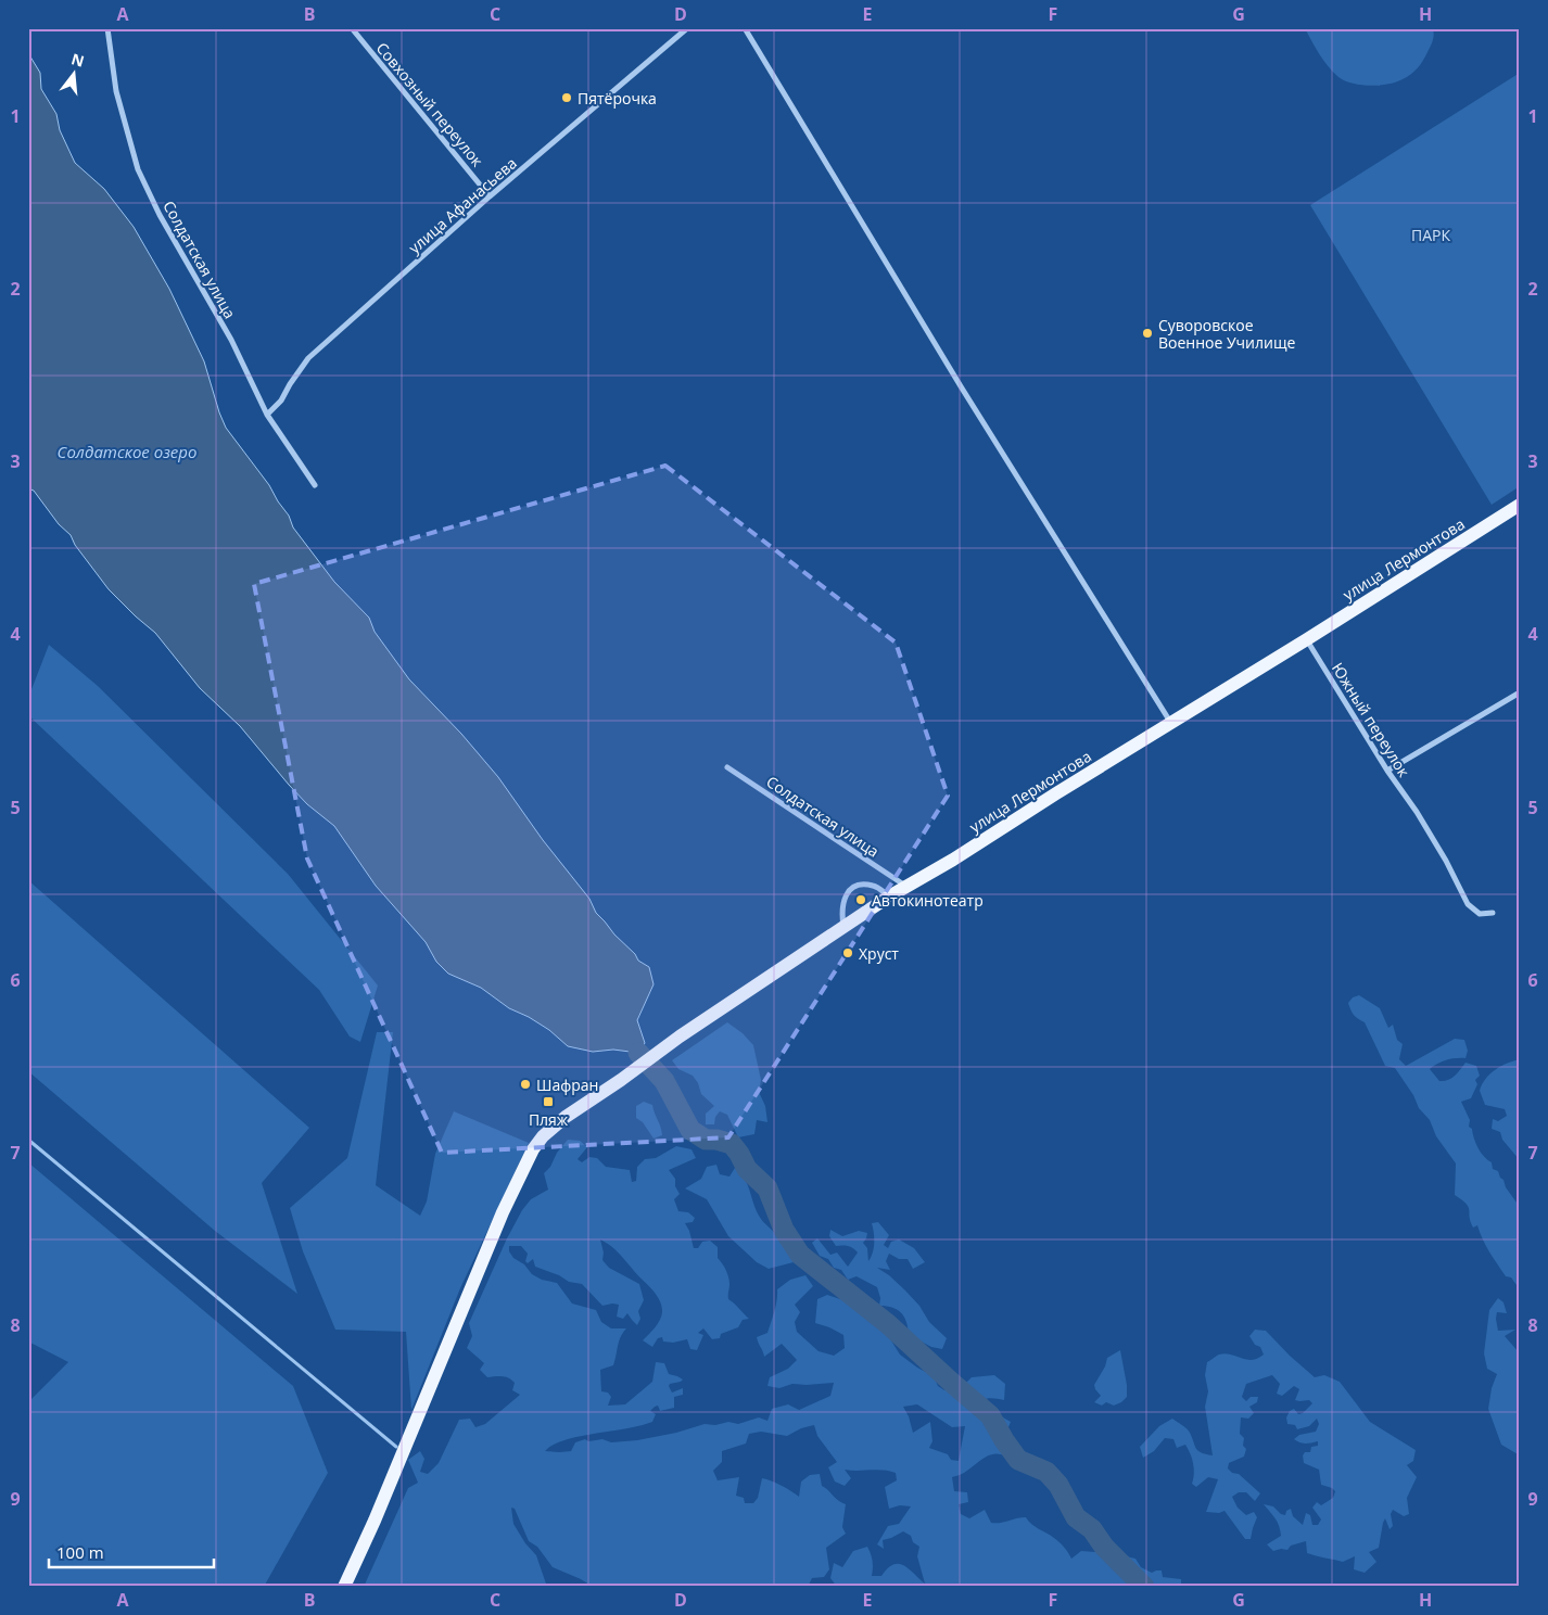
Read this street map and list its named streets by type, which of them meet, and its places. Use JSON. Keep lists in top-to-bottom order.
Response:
{
  "streets": {
    "main road": ["улица Лермонтова"],
    "street": [
      "Совхозный переулок",
      "улица Афанасьева",
      "Солдатская улица",
      "Южный переулок"
    ]
  },
  "crossings": [
    ["Совхозный переулок", "улица Афанасьева"],
    ["улица Афанасьева", "Солдатская улица"],
    ["Солдатская улица", "улица Лермонтова"],
    ["улица Лермонтова", "Южный переулок"]
  ],
  "water": ["Солдатское озеро"],
  "parks": ["ПАРК"],
  "places": {
    "other": [
      "Пятёрочка",
      "Суворовское Военное Училище",
      "Автокинотеатр",
      "Хруст",
      "Шафран"
    ],
    "transit": ["Пляж"]
  },
  "scale_bar": "100 m",
  "north": "top",
  "grid": {
    "columns": [
      "A",
      "B",
      "C",
      "D",
      "E",
      "F",
      "G",
      "H"
    ],
    "rows": [
      "1",
      "2",
      "3",
      "4",
      "5",
      "6",
      "7",
      "8",
      "9"
    ]
  }
}
